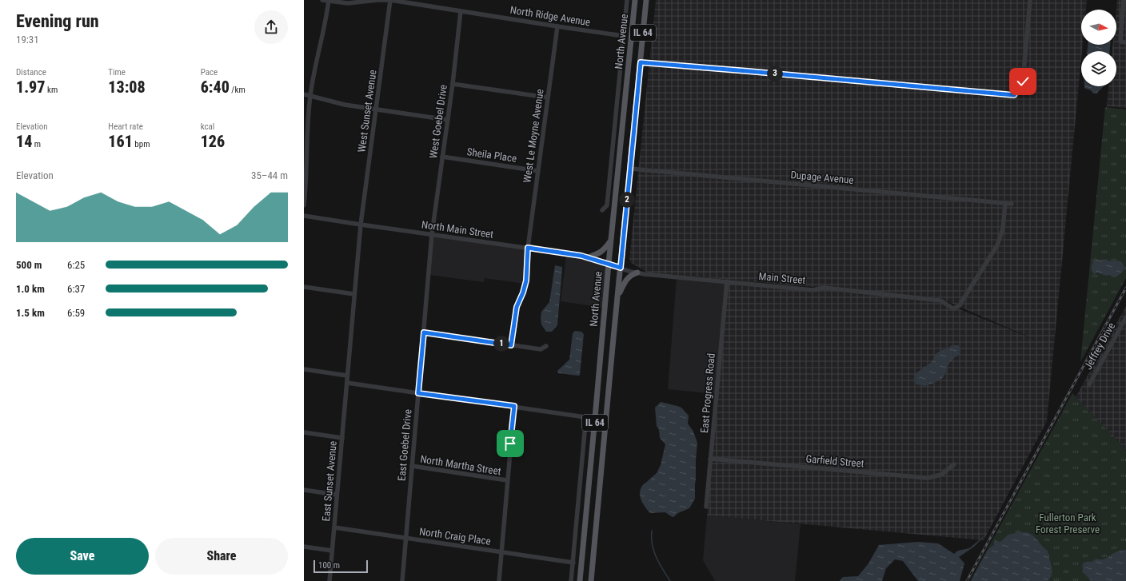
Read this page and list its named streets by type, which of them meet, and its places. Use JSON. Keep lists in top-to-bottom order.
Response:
{
  "streets": {
    "main road": ["IL 64", "North Avenue"],
    "street": [
      "North Ridge Avenue",
      "West Sunset Avenue",
      "West Goebel Drive",
      "West Le Moyne Avenue",
      "Sheila Place",
      "Dupage Avenue",
      "North Main Street",
      "Main Street",
      "Jeffrey Drive",
      "East Progress Road",
      "East Goebel Drive",
      "Garfield Street",
      "North Martha Street",
      "East Sunset Avenue",
      "North Craig Place"
    ]
  },
  "crossings": [
    ["North Ridge Avenue", "North Avenue"],
    ["North Ridge Avenue", "West Sunset Avenue"],
    ["North Ridge Avenue", "West Goebel Drive"],
    ["North Ridge Avenue", "West Le Moyne Avenue"],
    ["North Avenue", "Dupage Avenue"],
    ["North Avenue", "North Main Street"],
    ["North Avenue", "Main Street"],
    ["West Sunset Avenue", "North Main Street"],
    ["West Goebel Drive", "Sheila Place"],
    ["West Goebel Drive", "North Main Street"],
    ["West Goebel Drive", "East Goebel Drive"],
    ["West Le Moyne Avenue", "Sheila Place"],
    ["West Le Moyne Avenue", "North Main Street"],
    ["Dupage Avenue", "Main Street"],
    ["North Main Street", "Main Street"],
    ["North Main Street", "East Goebel Drive"],
    ["Main Street", "East Progress Road"],
    ["East Progress Road", "Garfield Street"],
    ["East Goebel Drive", "North Martha Street"],
    ["East Goebel Drive", "North Craig Place"],
    ["East Sunset Avenue", "North Craig Place"]
  ],
  "parks": ["Fullerton Park Forest Preserve"],
  "scale_bar": "100 m",
  "north": "right",
  "page": {
    "heading": ["Evening run", "19:31"],
    "stats": [
      ["Distance", "1.97 km"],
      ["Time", "13:08"],
      ["Pace", "6:40 /km"],
      ["Elevation", "14 m"],
      ["Heart rate", "161 bpm"],
      ["kcal", "126"]
    ],
    "pins": ["3", "2", "1"],
    "chart": ["Elevation", "35–44 m"],
    "list": [
      {
        "name": "500 m",
        "note": "6:25"
      },
      {
        "name": "1.0 km",
        "note": "6:37"
      },
      {
        "name": "1.5 km",
        "note": "6:59"
      }
    ],
    "buttons": ["Save", "Share"],
    "scale": "100 m"
  }
}
